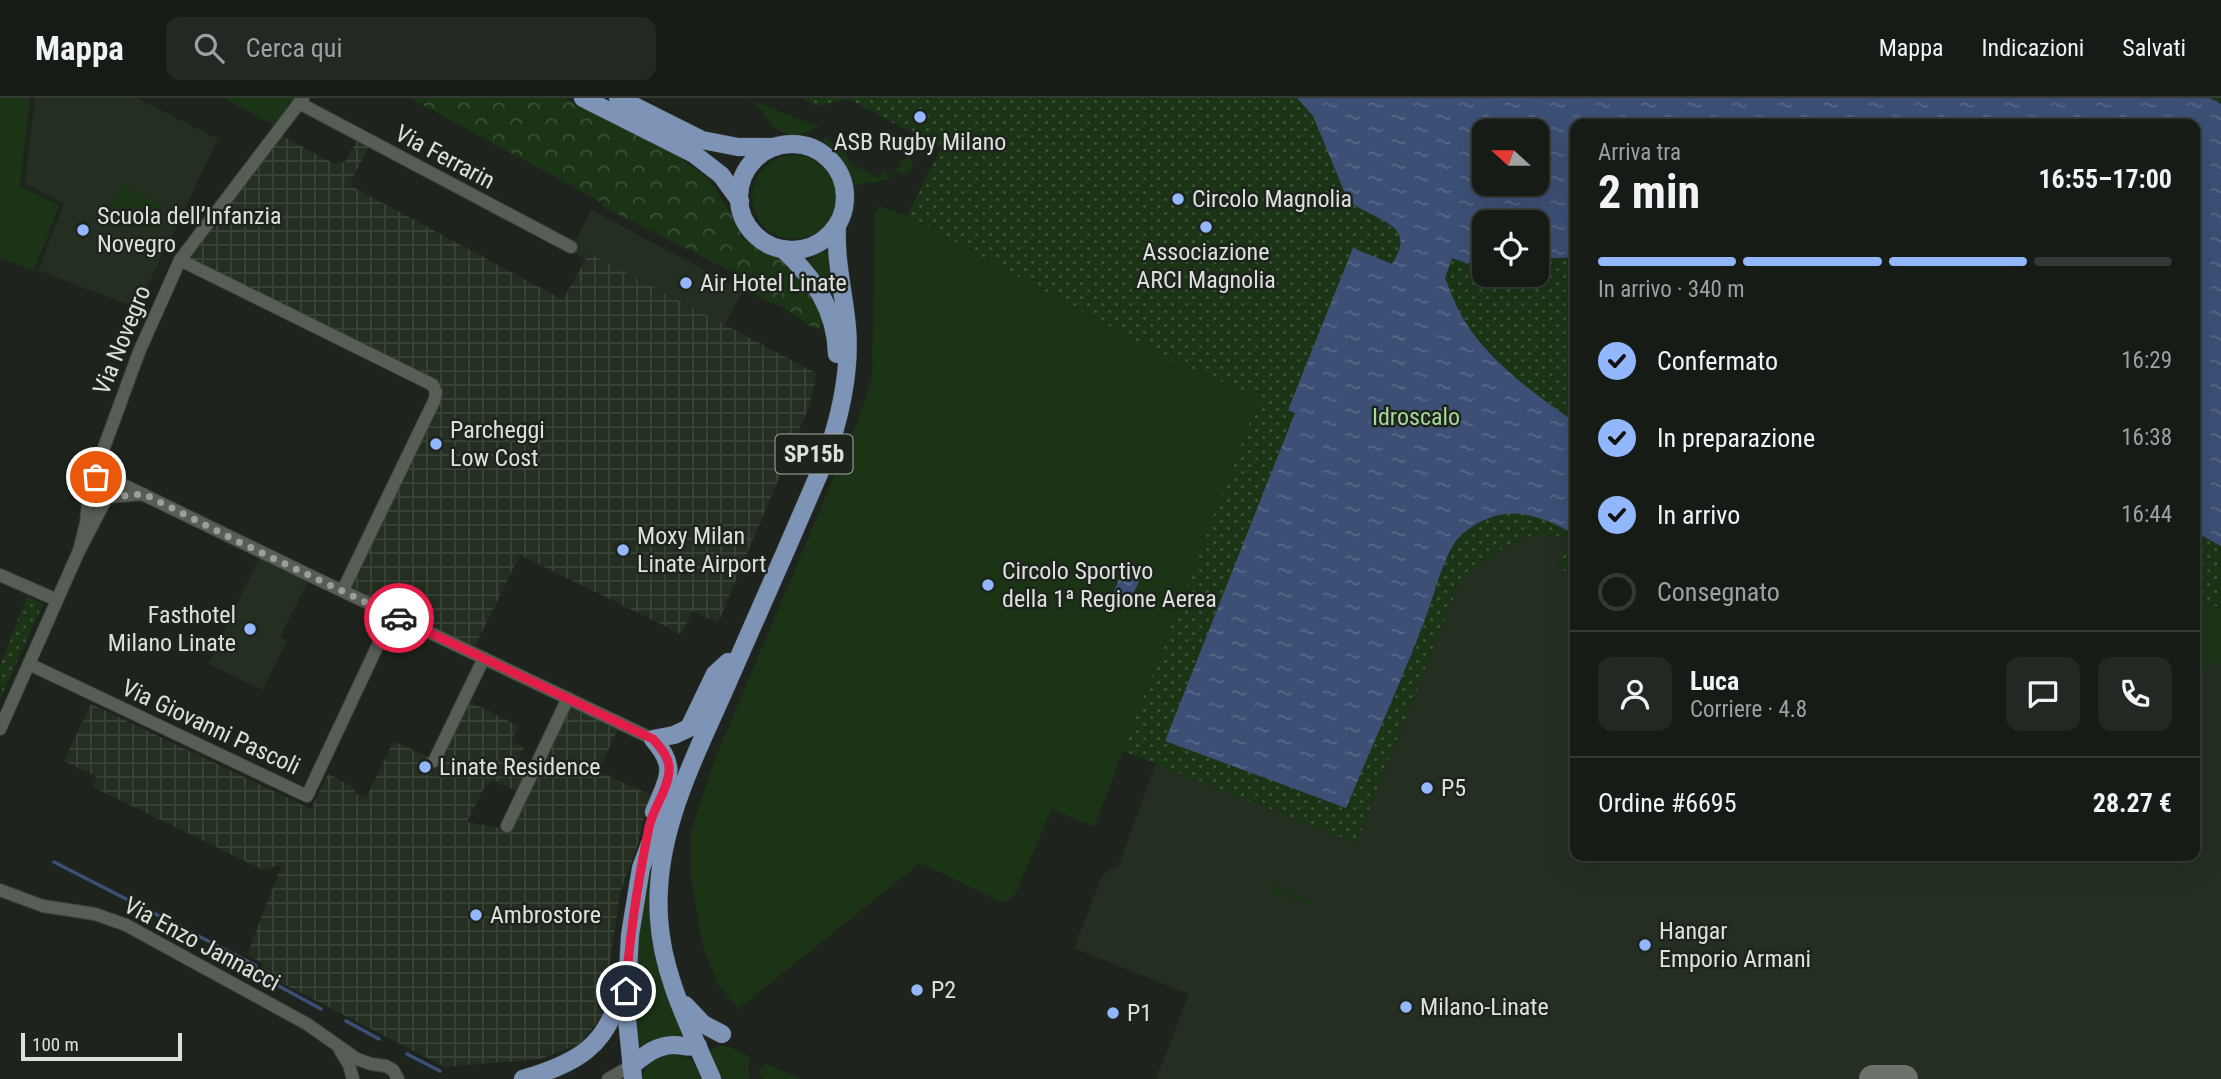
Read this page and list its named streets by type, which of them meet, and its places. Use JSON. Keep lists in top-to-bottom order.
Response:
{
  "streets": {
    "main road": ["SP15b"],
    "street": [
      "Via Ferrarin",
      "Via Novegro",
      "Via Giovanni Pascoli",
      "Via Enzo Jannacci"
    ]
  },
  "crossings": [
    ["Via Ferrarin", "Via Novegro"],
    ["Via Novegro", "Via Giovanni Pascoli"]
  ],
  "parks": ["Idroscalo"],
  "places": [
    "ASB Rugby Milano",
    "Circolo Magnolia",
    "Associazione ARCI Magnolia",
    "Scuola dell’Infanzia Novegro",
    "Air Hotel Linate",
    "Parcheggi Low Cost",
    "Moxy Milan Linate Airport",
    "Circolo Sportivo della 1ª Regione Aerea",
    "Fasthotel Milano Linate",
    "Linate Residence",
    "P5",
    "Ambrostore",
    "Hangar Emporio Armani",
    "P2",
    "Milano-Linate",
    "P1"
  ],
  "scale_bar": "100 m",
  "north": "left",
  "page": {
    "header": "Mappa",
    "search": "Cerca qui",
    "nav": ["Mappa", "Indicazioni", "Salvati"],
    "heading": ["2 min", "Arriva tra", "16:55–17:00"],
    "panel": [
      "Luca",
      "Corriere · 4.8",
      "Ordine #6695",
      "28.27 €"
    ],
    "bar": "In arrivo · 340 m",
    "list": [
      ["Confermato", "16:29"],
      ["In preparazione", "16:38"],
      ["In arrivo", "16:44"],
      "Consegnato"
    ],
    "scale": "100 m"
  }
}
